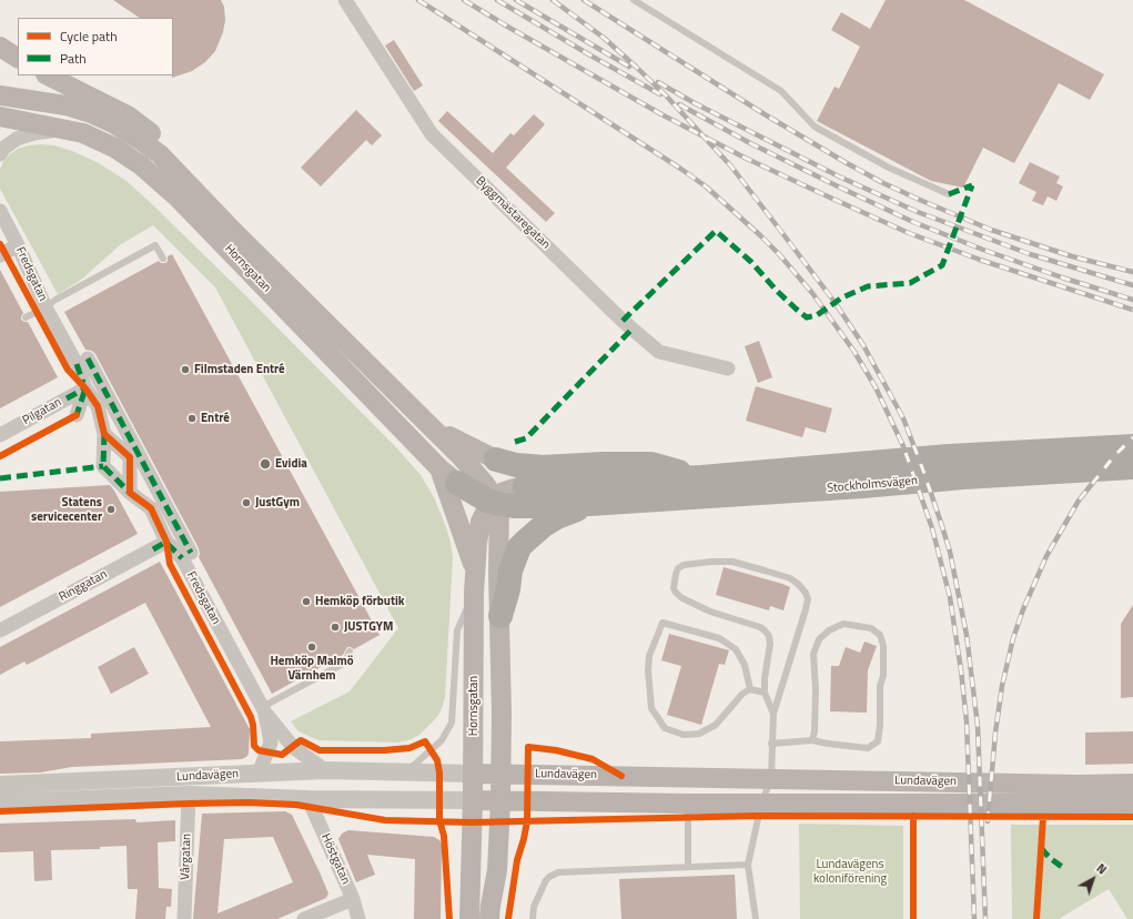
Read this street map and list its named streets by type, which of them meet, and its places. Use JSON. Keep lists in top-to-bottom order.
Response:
{
  "streets": {
    "highway": ["Stockholmsvägen"],
    "main road": ["Hornsgatan", "Lundavägen"],
    "street": [
      "Byggmästaregatan",
      "Fredsgatan",
      "Pilgatan",
      "Ringgatan",
      "Vårgatan",
      "Höstgatan"
    ]
  },
  "crossings": [
    ["Hornsgatan", "Stockholmsvägen"],
    ["Hornsgatan", "Lundavägen"],
    ["Fredsgatan", "Pilgatan"],
    ["Fredsgatan", "Ringgatan"],
    ["Fredsgatan", "Lundavägen"],
    ["Lundavägen", "Vårgatan"],
    ["Lundavägen", "Höstgatan"]
  ],
  "parks": ["Lundavägens koloniförening"],
  "places": [
    "Filmstaden Entré",
    "Entré",
    "Evidia",
    "JustGym",
    "Statens servicecenter",
    "Hemköp förbutik",
    "JUSTGYM",
    "Hemköp Malmö Värnhem"
  ],
  "legend": ["Cycle path", "Path"],
  "north": "top right"
}
